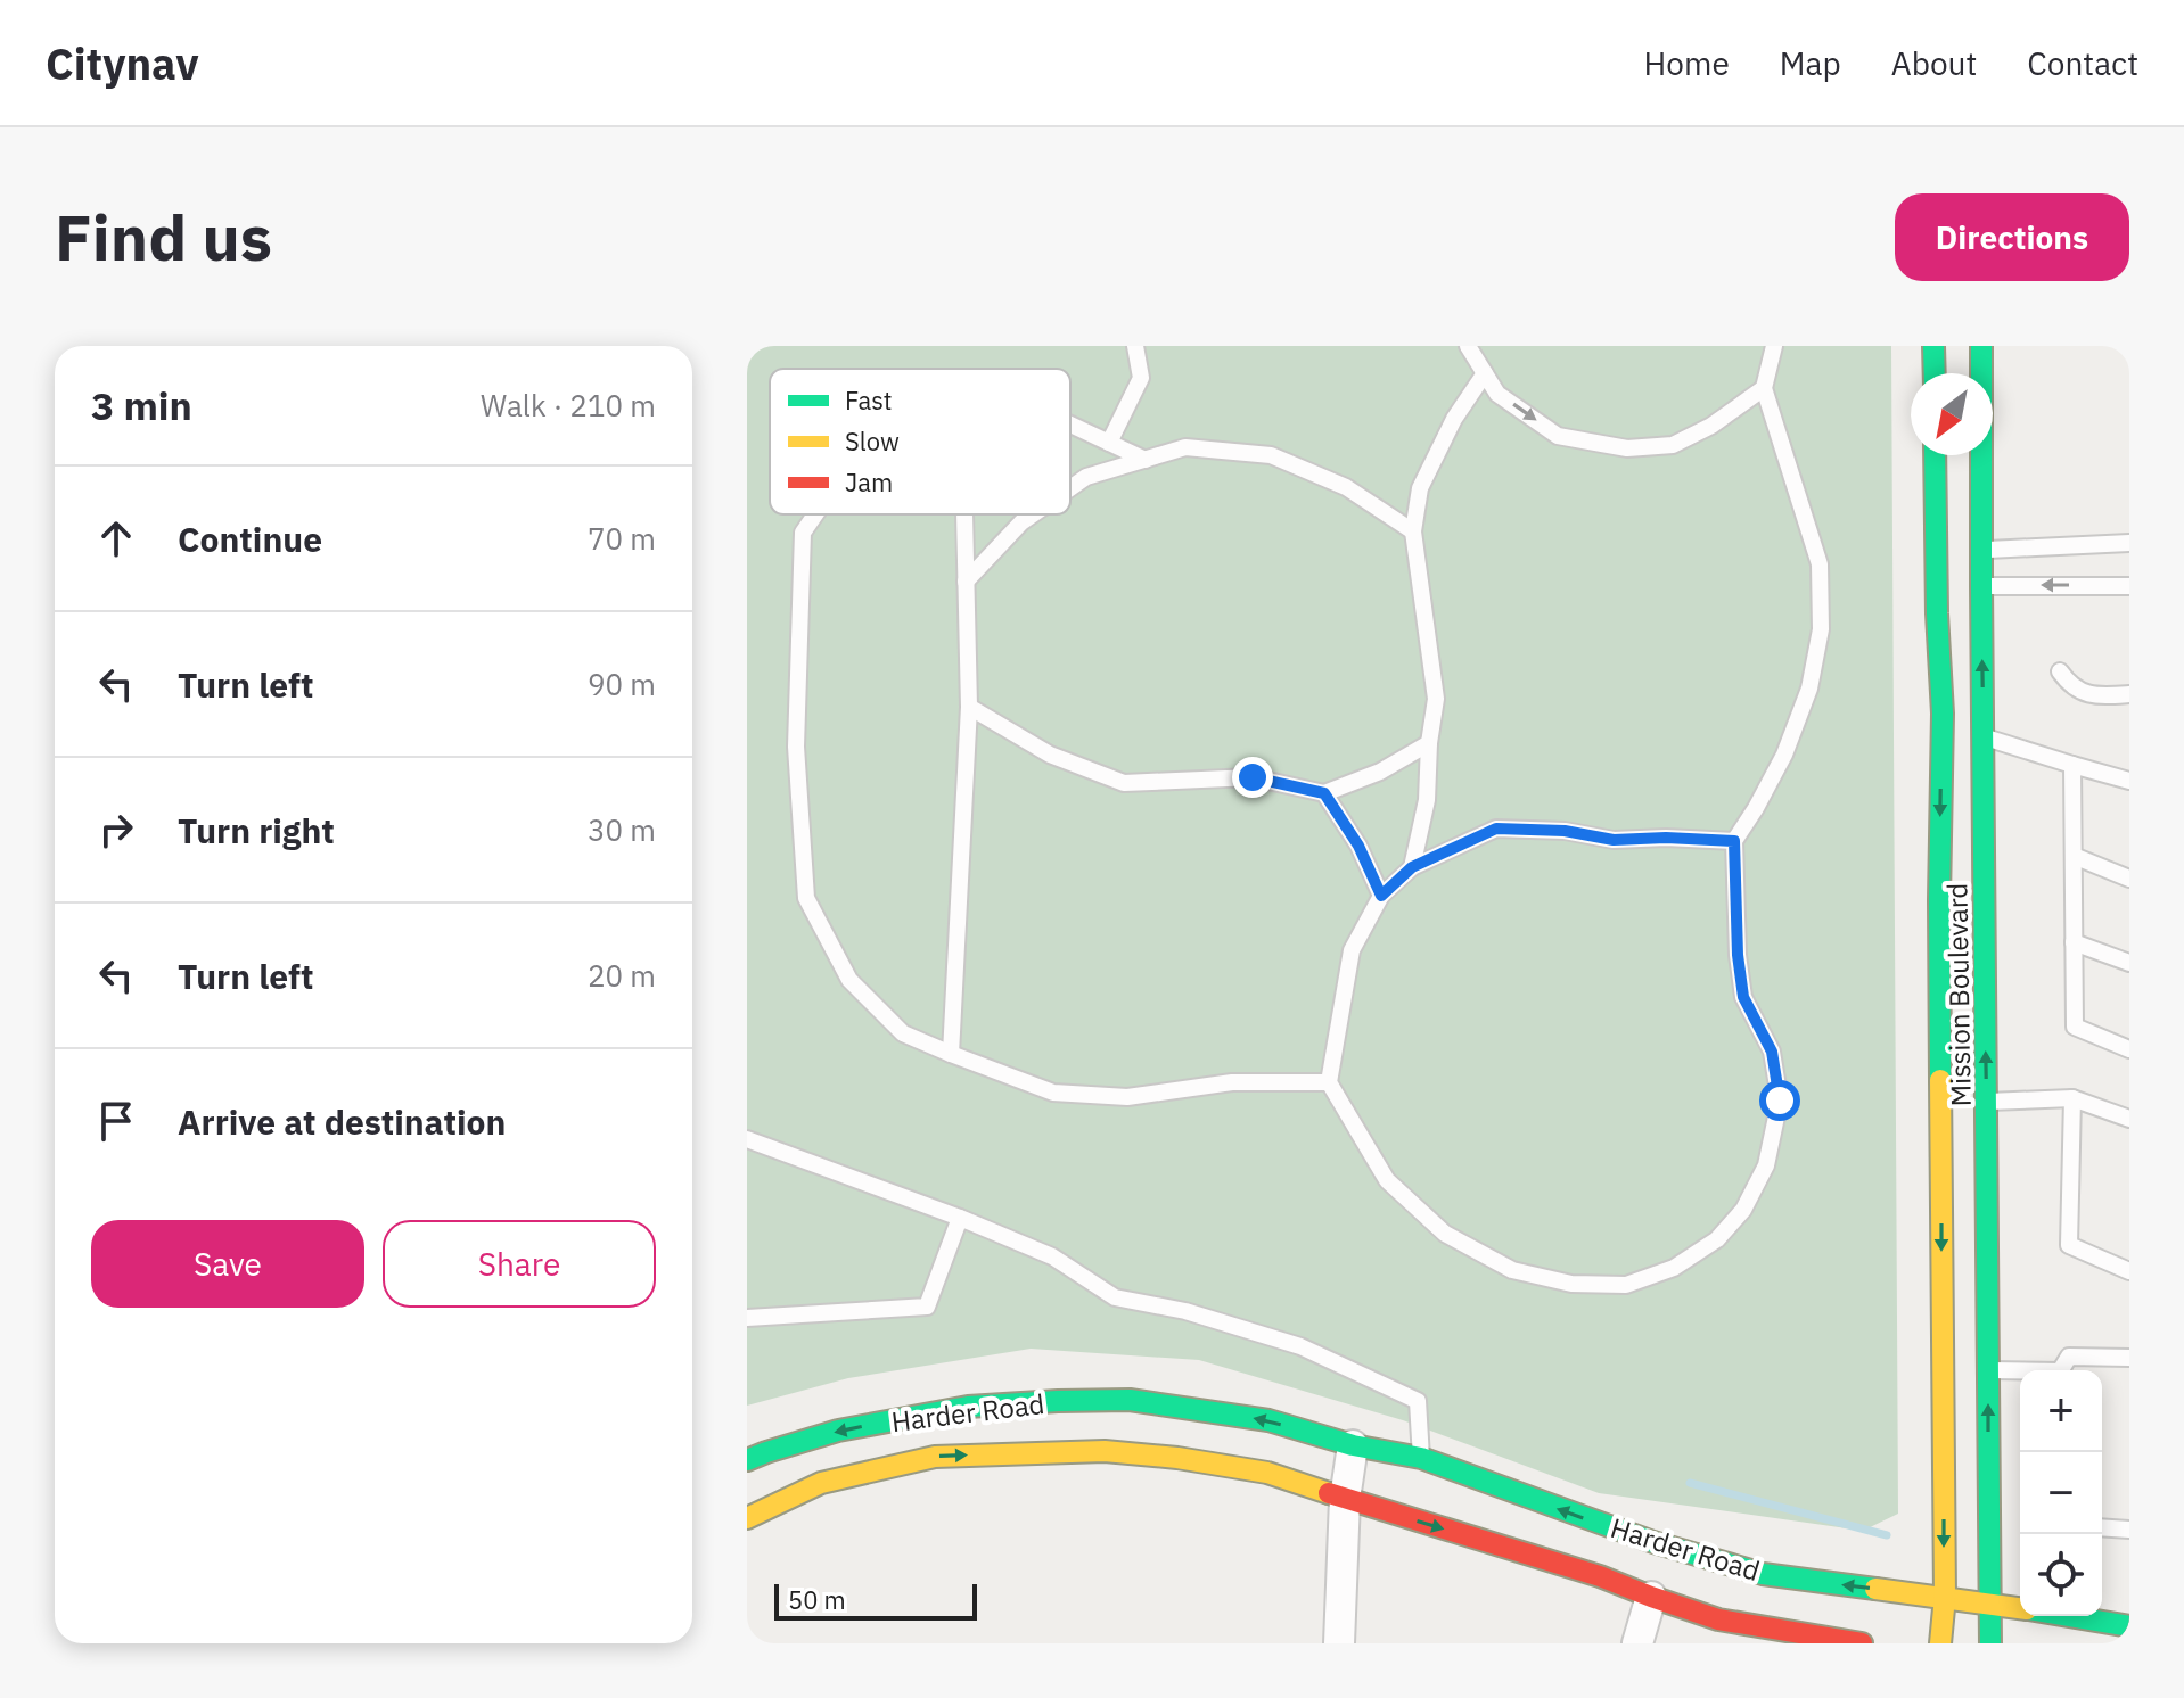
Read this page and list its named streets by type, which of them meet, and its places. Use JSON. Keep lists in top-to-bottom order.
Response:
{
  "streets": {
    "main road": ["Mission Boulevard", "Harder Road"]
  },
  "crossings": [
    ["Mission Boulevard", "Harder Road"]
  ],
  "legend": ["Fast", "Slow", "Jam"],
  "scale_bar": "50 m",
  "north": "bottom left",
  "page": {
    "header": "Citynav",
    "nav": [
      "Home",
      "Map",
      "About",
      "Contact"
    ],
    "buttons": [
      "Directions",
      ["Save", "Share"]
    ],
    "title": "Find us",
    "heading": ["3 min", "Walk · 210 m"],
    "list": [
      ["Continue", "70 m"],
      ["Turn left", "90 m"],
      ["Turn right", "30 m"],
      ["Turn left", "20 m"],
      "Arrive at destination"
    ],
    "map_buttons": ["+", "−"],
    "scale": "50 m"
  }
}
